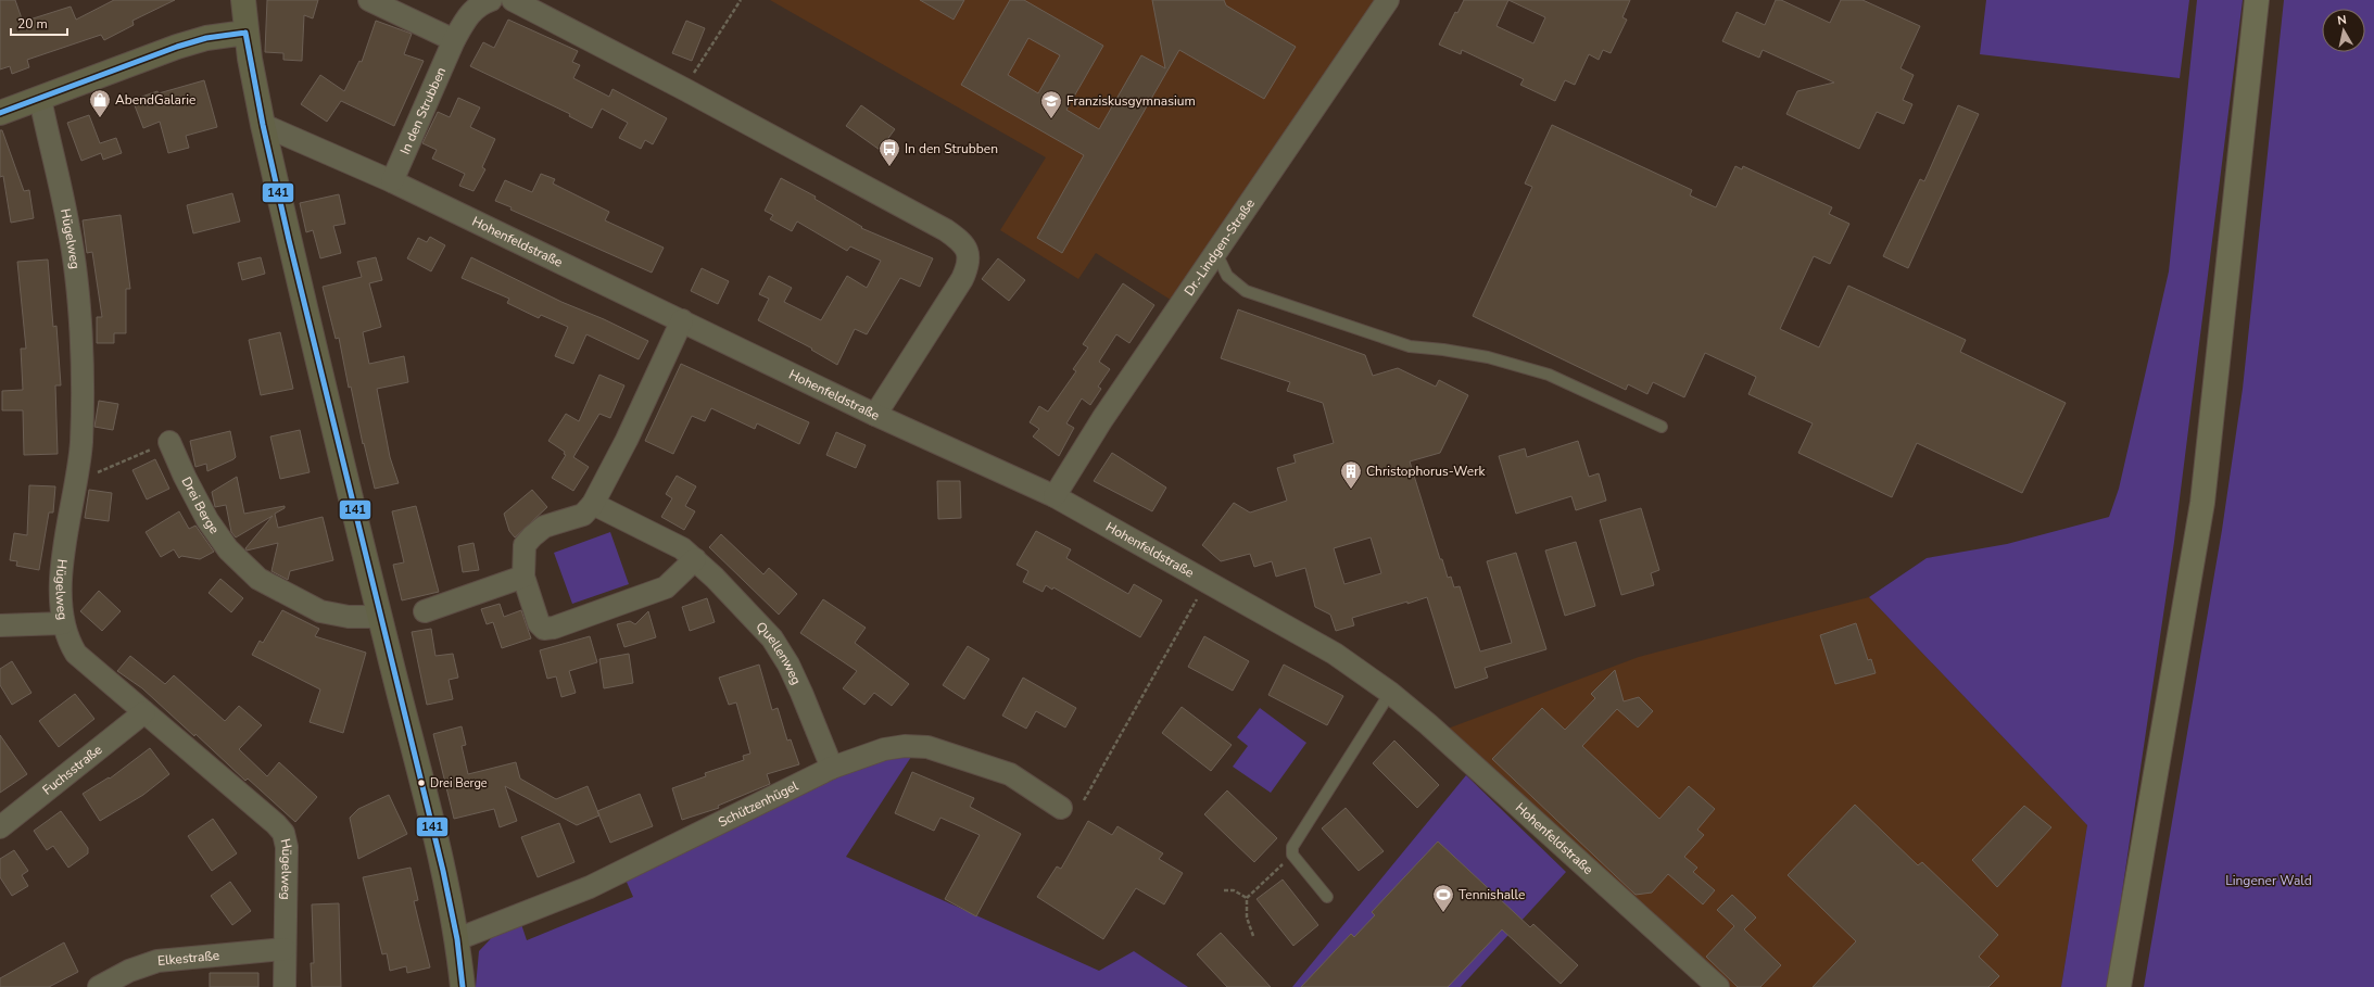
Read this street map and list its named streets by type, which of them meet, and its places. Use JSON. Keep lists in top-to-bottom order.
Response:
{
  "streets": {
    "street": [
      "In den Strubben",
      "Hügelweg",
      "Hohenfeldstraße",
      "Dr.-Lindgen-Straße",
      "Drei Berge",
      "Quellenweg",
      "Fuchsstraße",
      "Schützenhügel",
      "Elkestraße"
    ]
  },
  "crossings": [
    ["In den Strubben", "Hohenfeldstraße"],
    ["Hügelweg", "Fuchsstraße"],
    ["Hügelweg", "Elkestraße"],
    ["Hohenfeldstraße", "Dr.-Lindgen-Straße"],
    ["Quellenweg", "Schützenhügel"]
  ],
  "parks": ["Lingener Wald"],
  "places": {
    "shop": ["AbendGalarie"],
    "school or university": ["Franziskusgymnasium"],
    "bus stop": ["In den Strubben"],
    "building": ["Christophorus-Werk"],
    "other": ["Drei Berge"],
    "sports": ["Tennishalle"]
  },
  "lines": ["transit line 141"],
  "scale_bar": "20 m",
  "north": "top"
}
